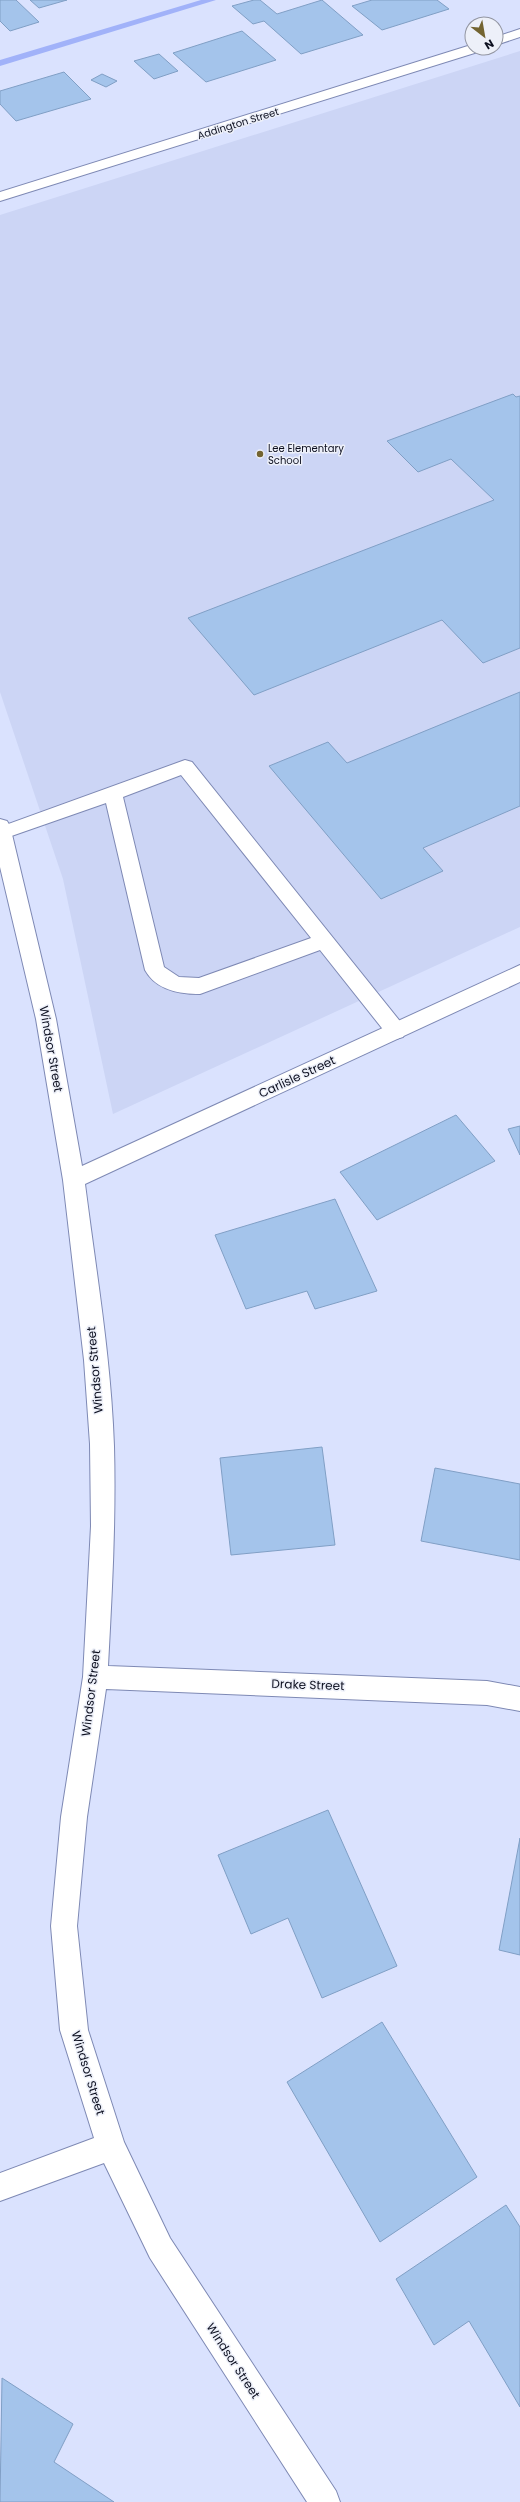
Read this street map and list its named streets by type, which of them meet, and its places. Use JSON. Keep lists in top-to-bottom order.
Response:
{
  "streets": {
    "street": [
      "Addington Street",
      "Windsor Street",
      "Carlisle Street",
      "Drake Street"
    ]
  },
  "crossings": [
    ["Windsor Street", "Carlisle Street"],
    ["Windsor Street", "Drake Street"]
  ],
  "places": ["Lee Elementary School"],
  "north": "bottom right"
}
